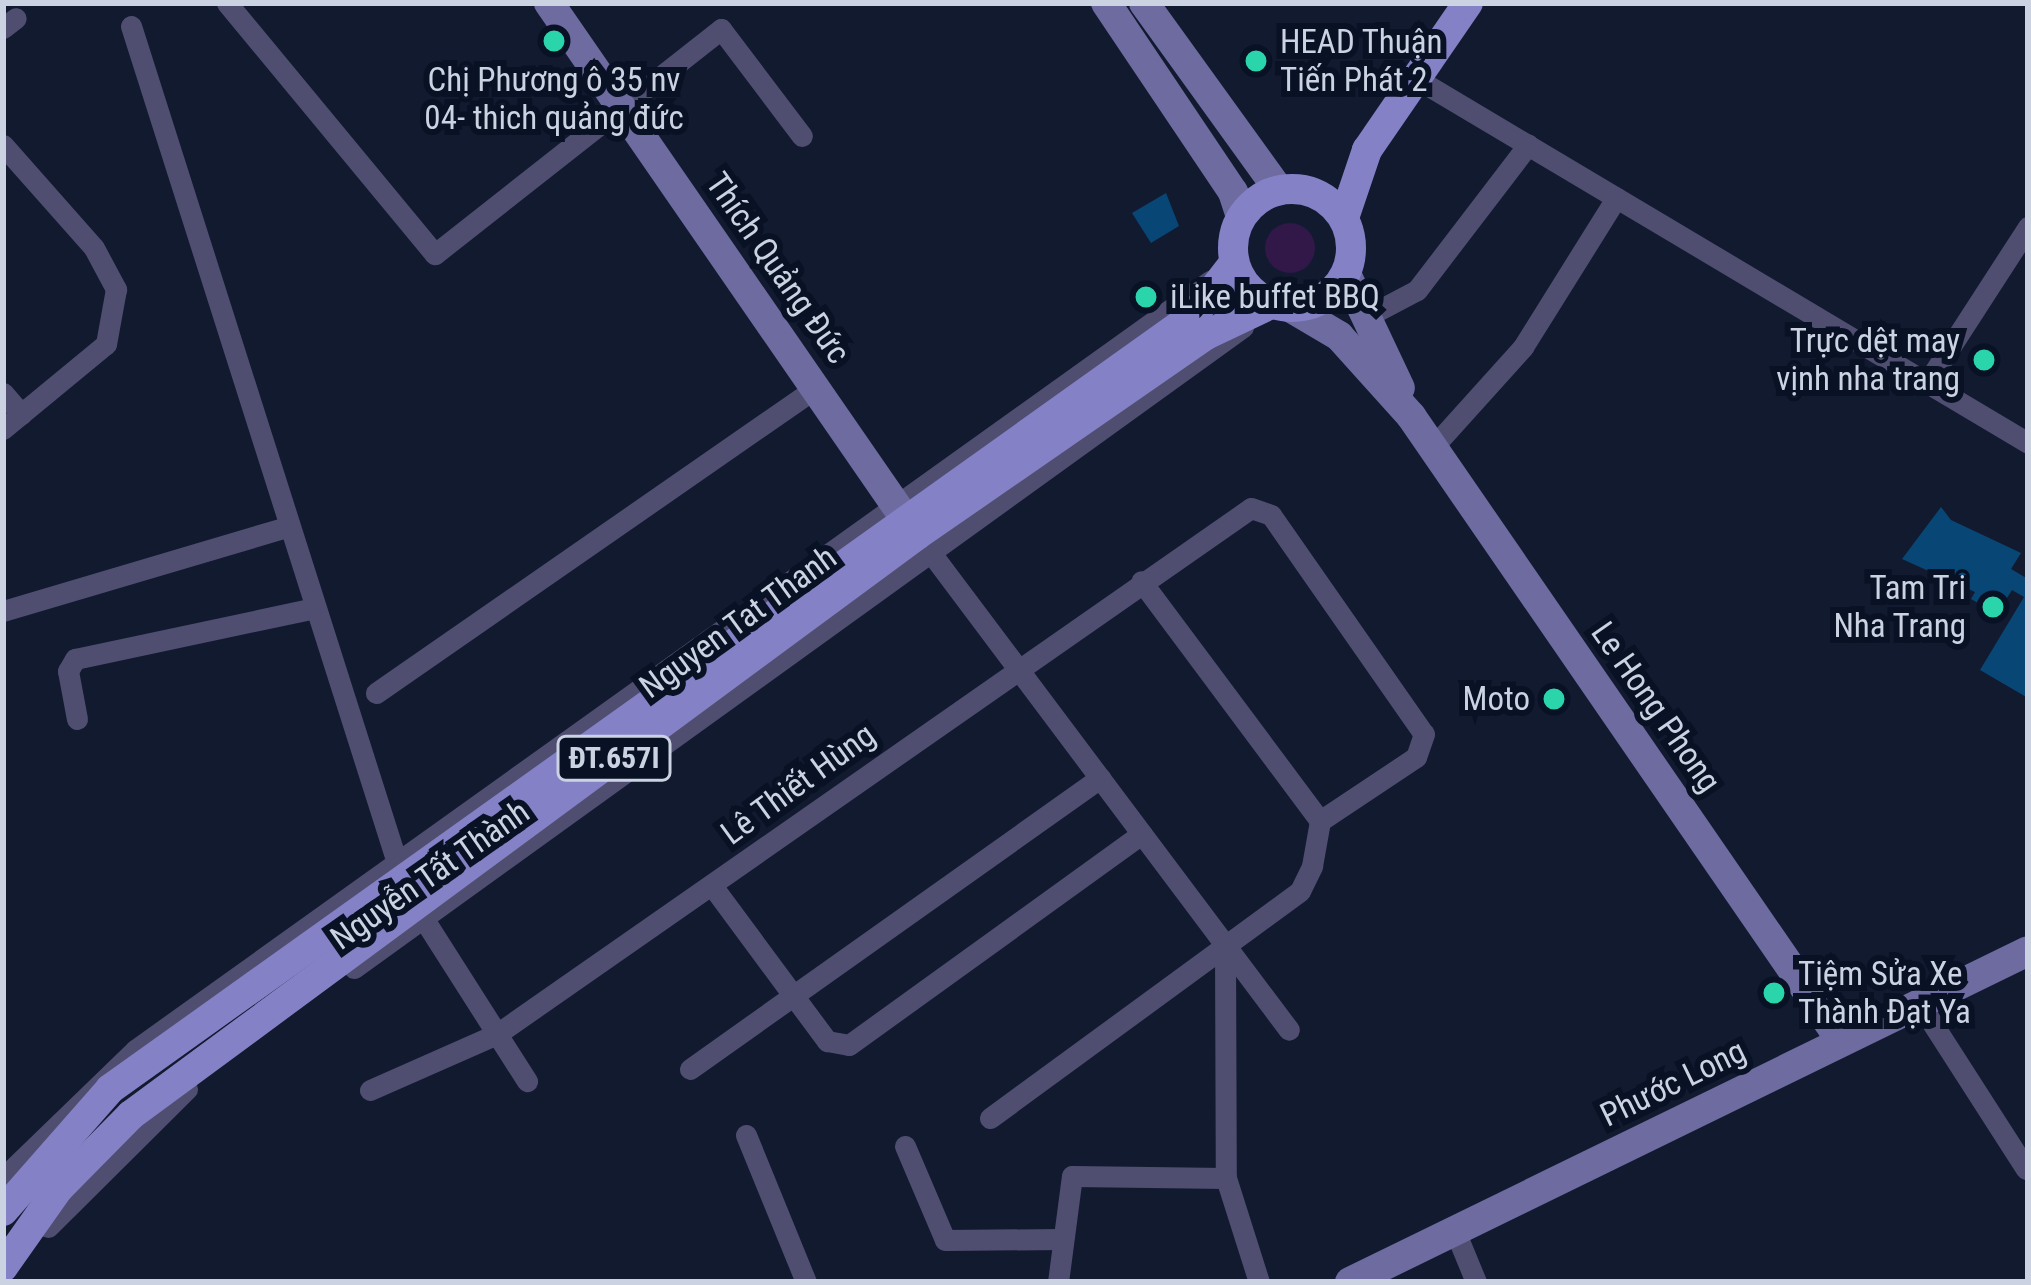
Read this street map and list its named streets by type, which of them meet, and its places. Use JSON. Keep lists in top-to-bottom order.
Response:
{
  "streets": {
    "main road": [
      "Thích Quảng Đức",
      "Nguyen Tat Thanh",
      "Le Hong Phong",
      "ĐT.657I",
      "Phước Long"
    ],
    "street": ["Lê Thiết Hùng", "Nguyễn Tất Thành"]
  },
  "crossings": [
    ["Thích Quảng Đức", "Nguyen Tat Thanh"],
    ["Thích Quảng Đức", "Nguyễn Tất Thành"],
    ["Nguyen Tat Thanh", "Le Hong Phong"],
    ["Nguyen Tat Thanh", "Nguyễn Tất Thành"],
    ["Le Hong Phong", "Phước Long"]
  ],
  "places": [
    "Chị Phương ô 35 nv 04- thich quảng đức",
    "HEAD Thuận Tiến Phát 2",
    "iLike buffet BBQ",
    "Trực dệt may vịnh nha trang",
    "Tam Tri Nha Trang",
    "Moto",
    "Tiệm Sửa Xe Thành Đạt Ya"
  ]
}
